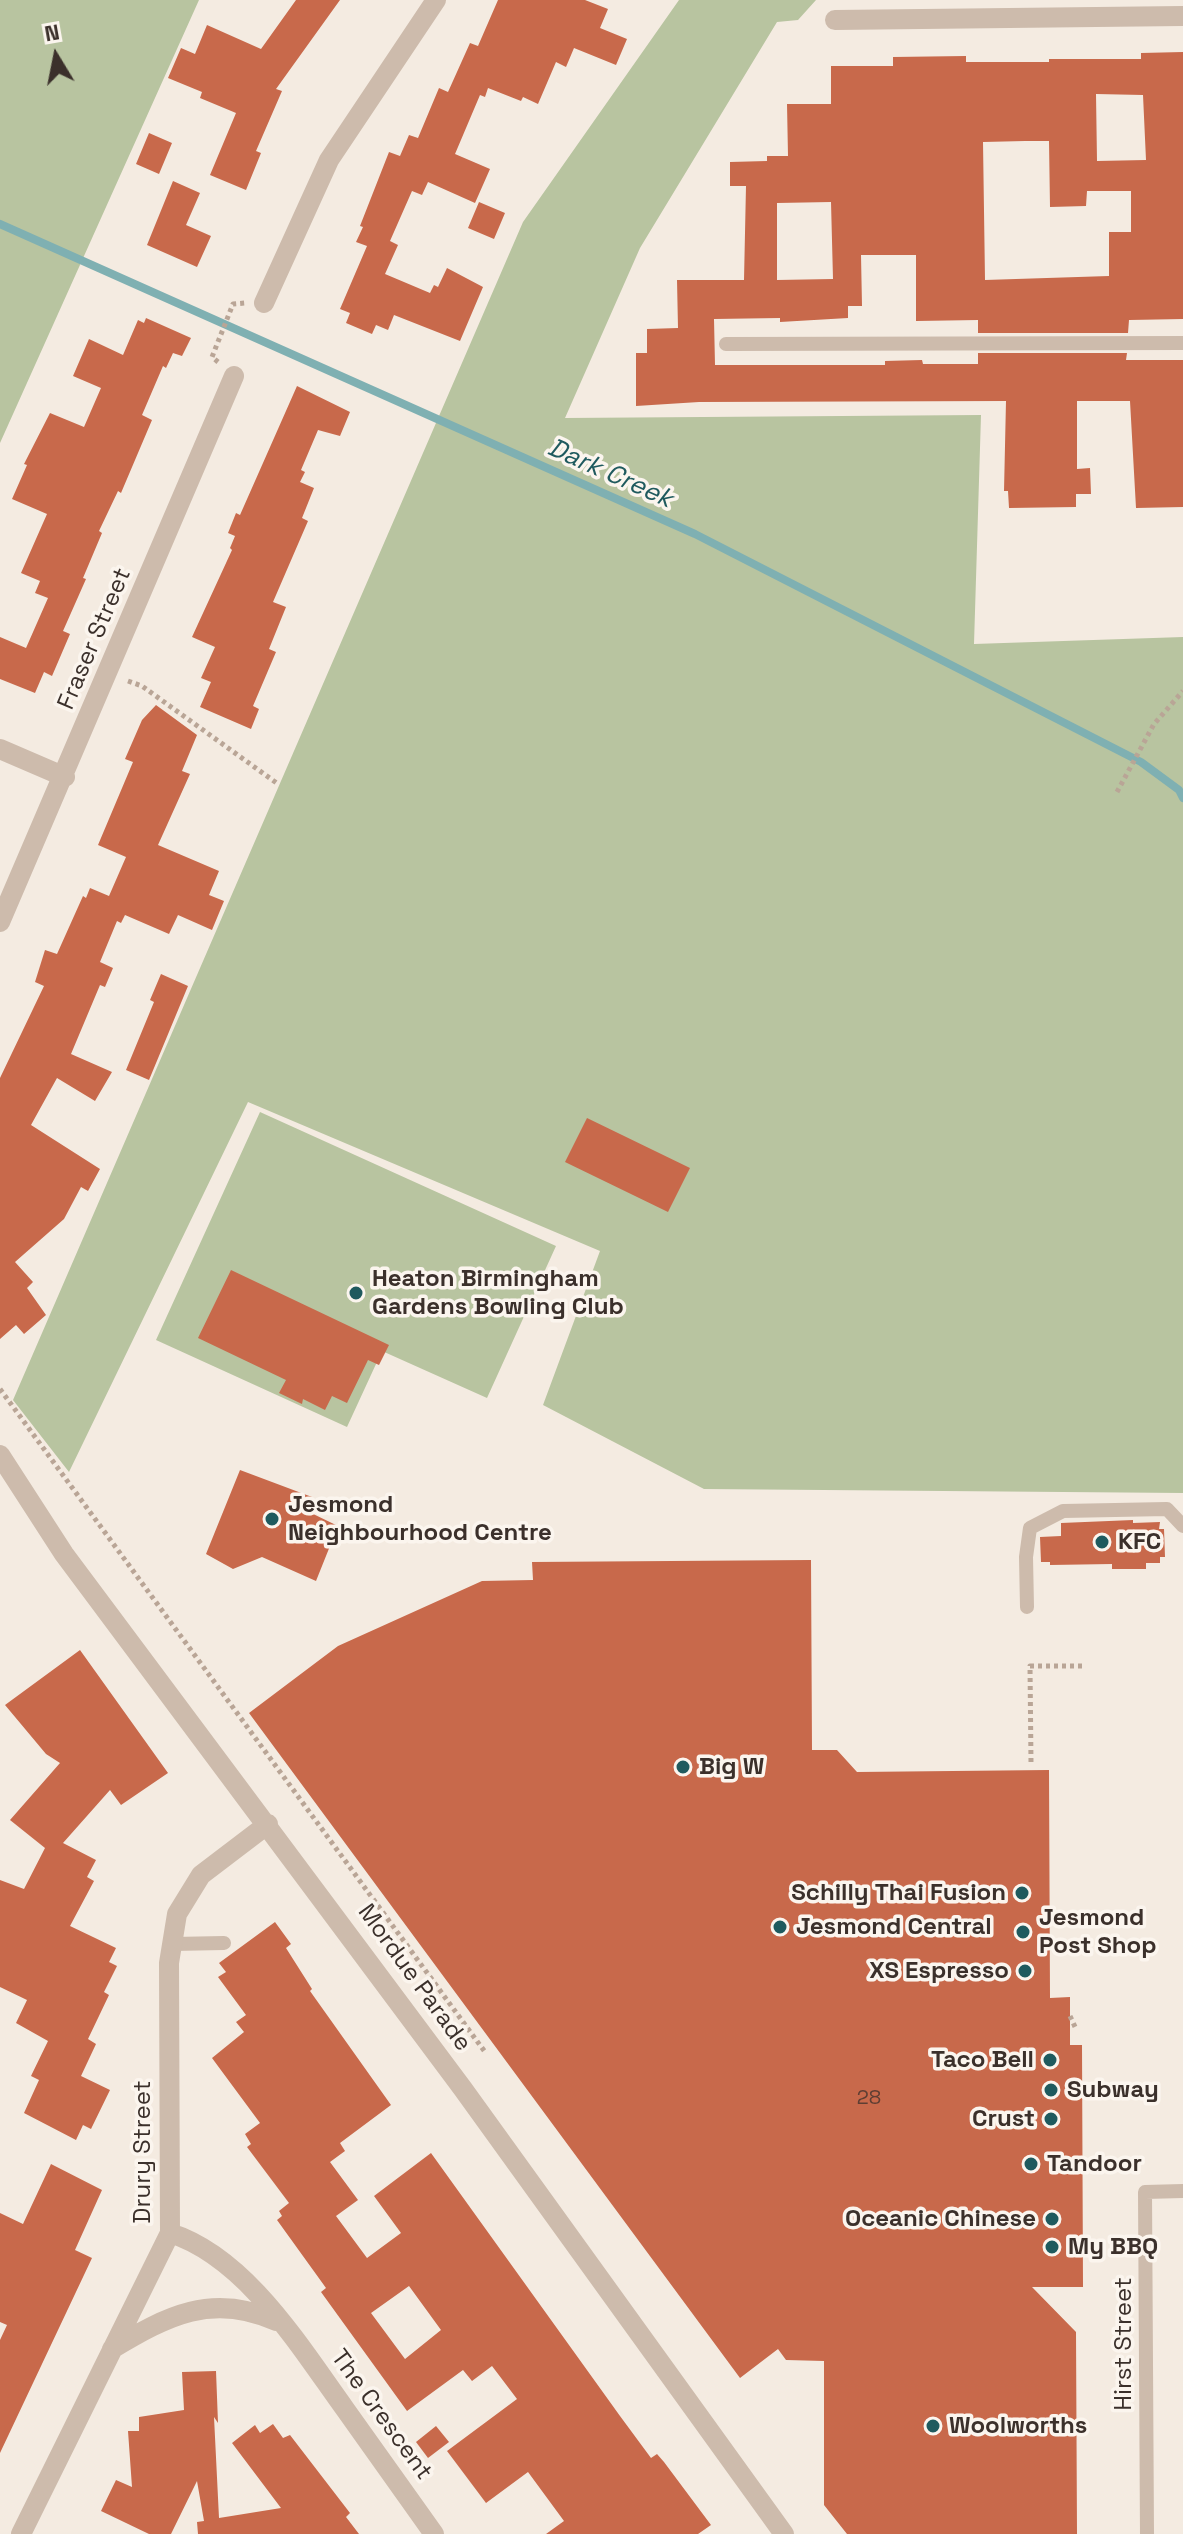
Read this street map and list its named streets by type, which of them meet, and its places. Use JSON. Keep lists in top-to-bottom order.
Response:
{
  "streets": {
    "street": [
      "Fraser Street",
      "Mordue Parade",
      "Drury Street",
      "The Crescent"
    ],
    "lane": ["Hirst Street"]
  },
  "crossings": [
    ["Mordue Parade", "Drury Street"],
    ["Drury Street", "The Crescent"]
  ],
  "water": ["Dark Creek"],
  "places": [
    "Heaton Birmingham Gardens Bowling Club",
    "Jesmond Neighbourhood Centre",
    "KFC",
    "Big W",
    "Schilly Thai Fusion",
    "Jesmond Central",
    "Jesmond Post Shop",
    "XS Espresso",
    "Taco Bell",
    "Subway",
    "Crust",
    "Tandoor",
    "Oceanic Chinese",
    "My BBQ",
    "Woolworths"
  ],
  "house_numbers": ["28"],
  "north": "top"
}
